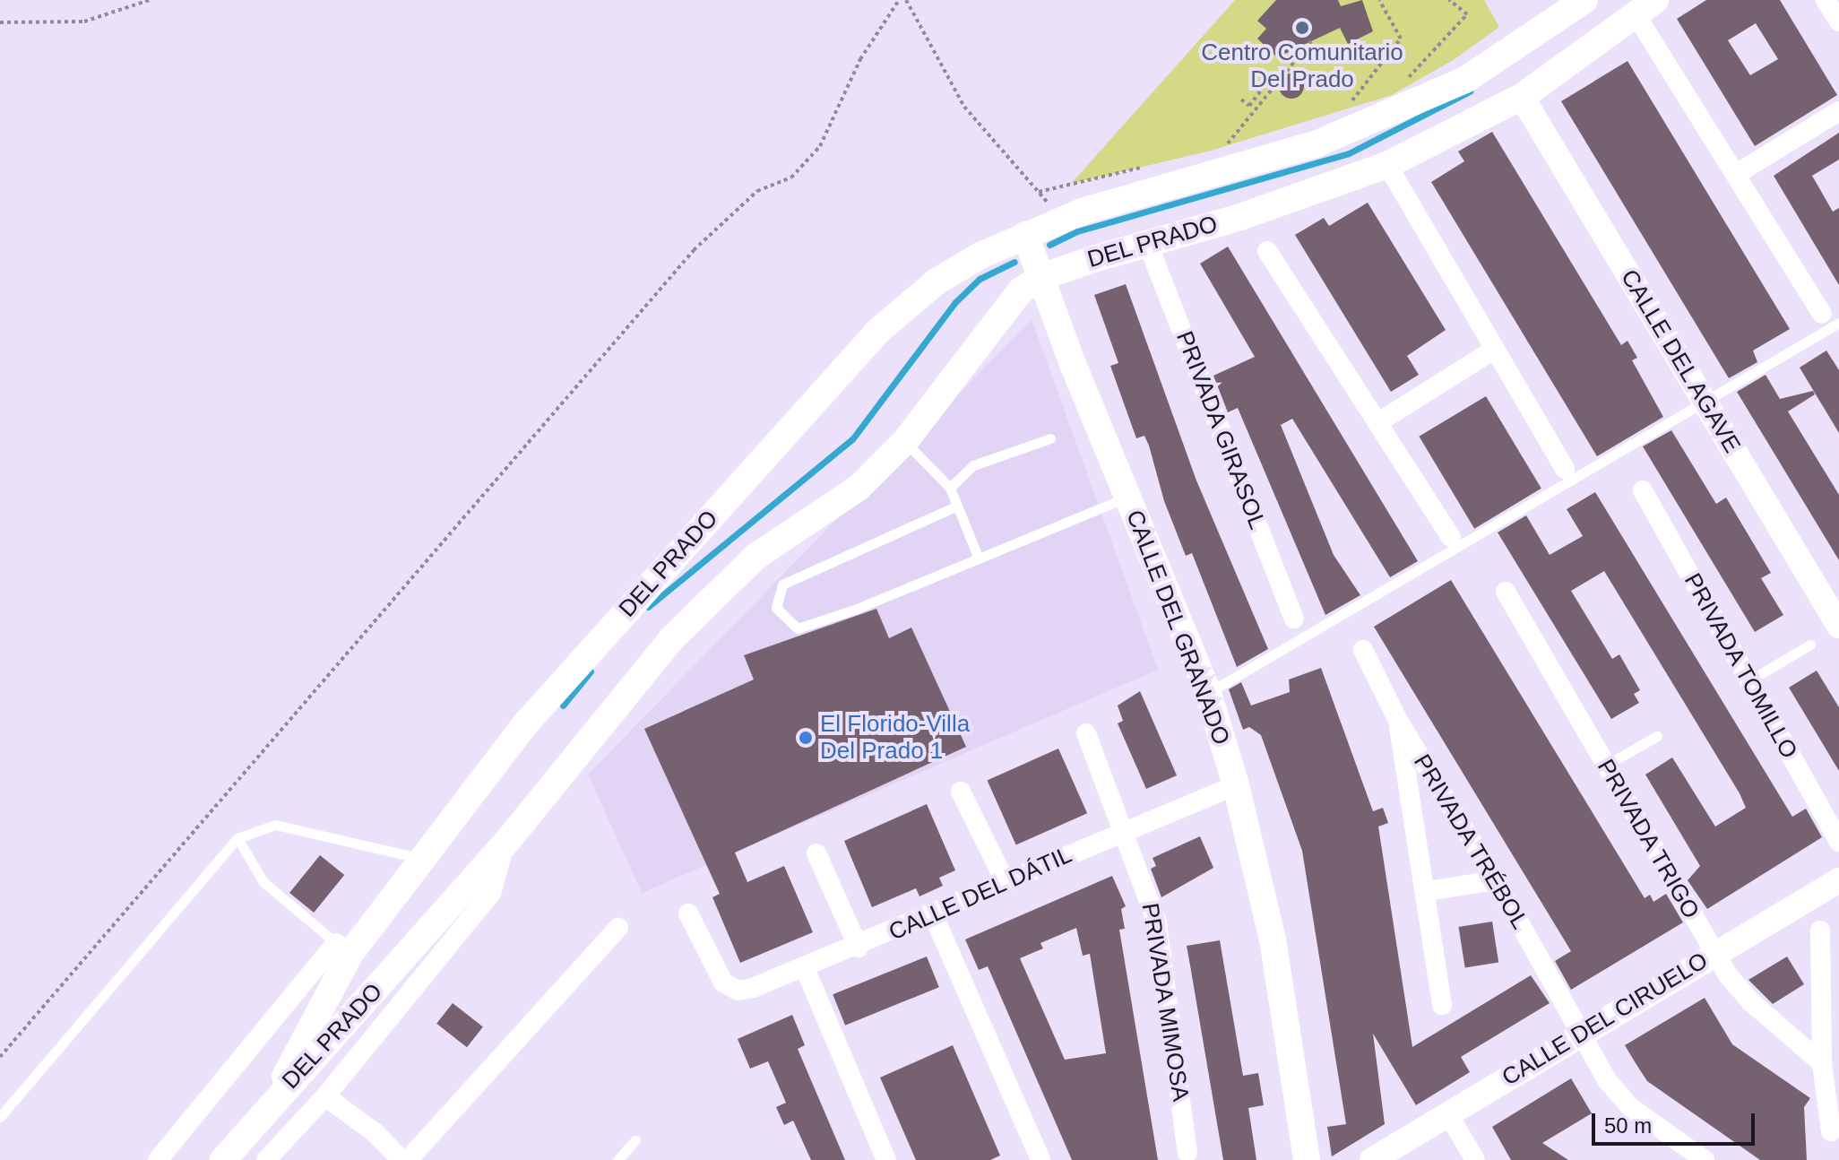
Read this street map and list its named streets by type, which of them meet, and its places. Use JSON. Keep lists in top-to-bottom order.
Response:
{
  "streets": {
    "main road": ["DEL PRADO", "CALLE DEL GRANADO"],
    "street": [
      "CALLE DEL AGAVE",
      "PRIVADA GIRASOL",
      "PRIVADA TOMILLO",
      "PRIVADA TRIGO",
      "PRIVADA TRÉBOL",
      "CALLE DEL DÁTIL",
      "PRIVADA MIMOSA",
      "CALLE DEL CIRUELO"
    ]
  },
  "crossings": [
    ["DEL PRADO", "CALLE DEL AGAVE"],
    ["DEL PRADO", "PRIVADA GIRASOL"],
    ["DEL PRADO", "CALLE DEL GRANADO"],
    ["CALLE DEL GRANADO", "CALLE DEL DÁTIL"],
    ["PRIVADA TRIGO", "CALLE DEL CIRUELO"],
    ["PRIVADA TRÉBOL", "CALLE DEL CIRUELO"],
    ["CALLE DEL DÁTIL", "PRIVADA MIMOSA"]
  ],
  "places": ["Centro Comunitario Del Prado", "El Florido-Villa Del Prado 1"],
  "scale_bar": "50 m"
}
